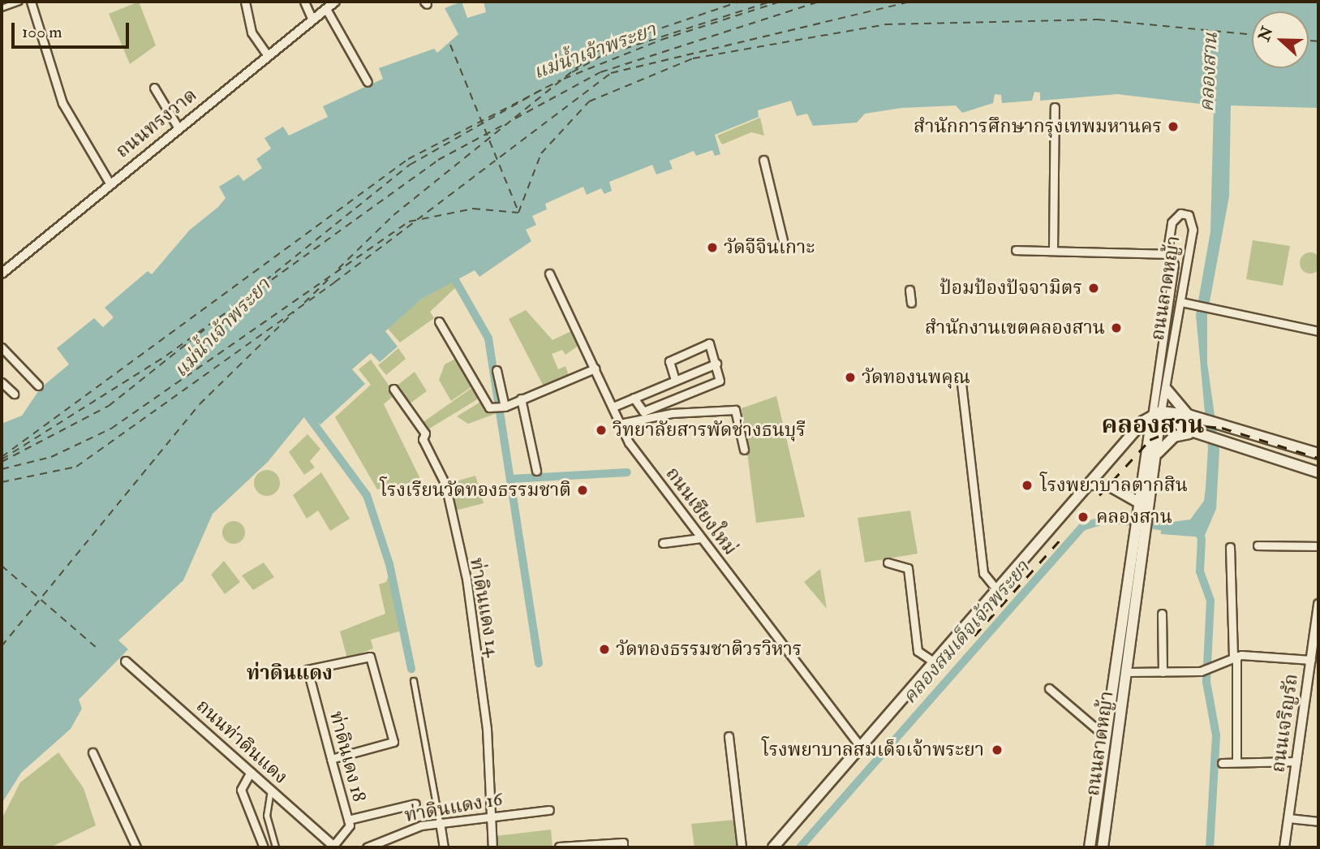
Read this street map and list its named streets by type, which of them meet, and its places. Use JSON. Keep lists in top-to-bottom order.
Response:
{
  "streets": {
    "main road": ["ถนนลาดหญ้า"],
    "street": [
      "ถนนทรงวาด",
      "ถนนเชียงใหม่",
      "ท่าดินแดง 14",
      "ถนนเจริญรัถ",
      "ถนนท่าดินแดง",
      "ท่าดินเดง 18",
      "ท่าดินแดง 16"
    ]
  },
  "crossings": [
    ["ท่าดินแดง 14", "ท่าดินแดง 16"],
    ["ถนนท่าดินแดง", "ท่าดินเดง 18"]
  ],
  "districts": ["คลองสาน", "ท่าดินแดง"],
  "water": ["แม่น้ำเจ้าพระยา", "คลองสาน", "คลองสมเด็จเจ้าพระยา"],
  "places": [
    "สำนักการศึกษากรุงเทพมหานคร",
    "วัดจีจินเกาะ",
    "ป้อมป้องปัจจามิตร",
    "สำนักงานเขตคลองสาน",
    "วัดทองนพคุณ",
    "วิทยาลัยสารพัดช่างธนบุรี",
    "โรงพยาบาลตากสิน",
    "โรงเรียนวัดทองธรรมชาติ",
    "คลองสาน",
    "วัดทองธรรมชาติวรวิหาร",
    "โรงพยาบาลสมเด็จเจ้าพระยา"
  ],
  "scale_bar": "100 m",
  "north": "left"
}
